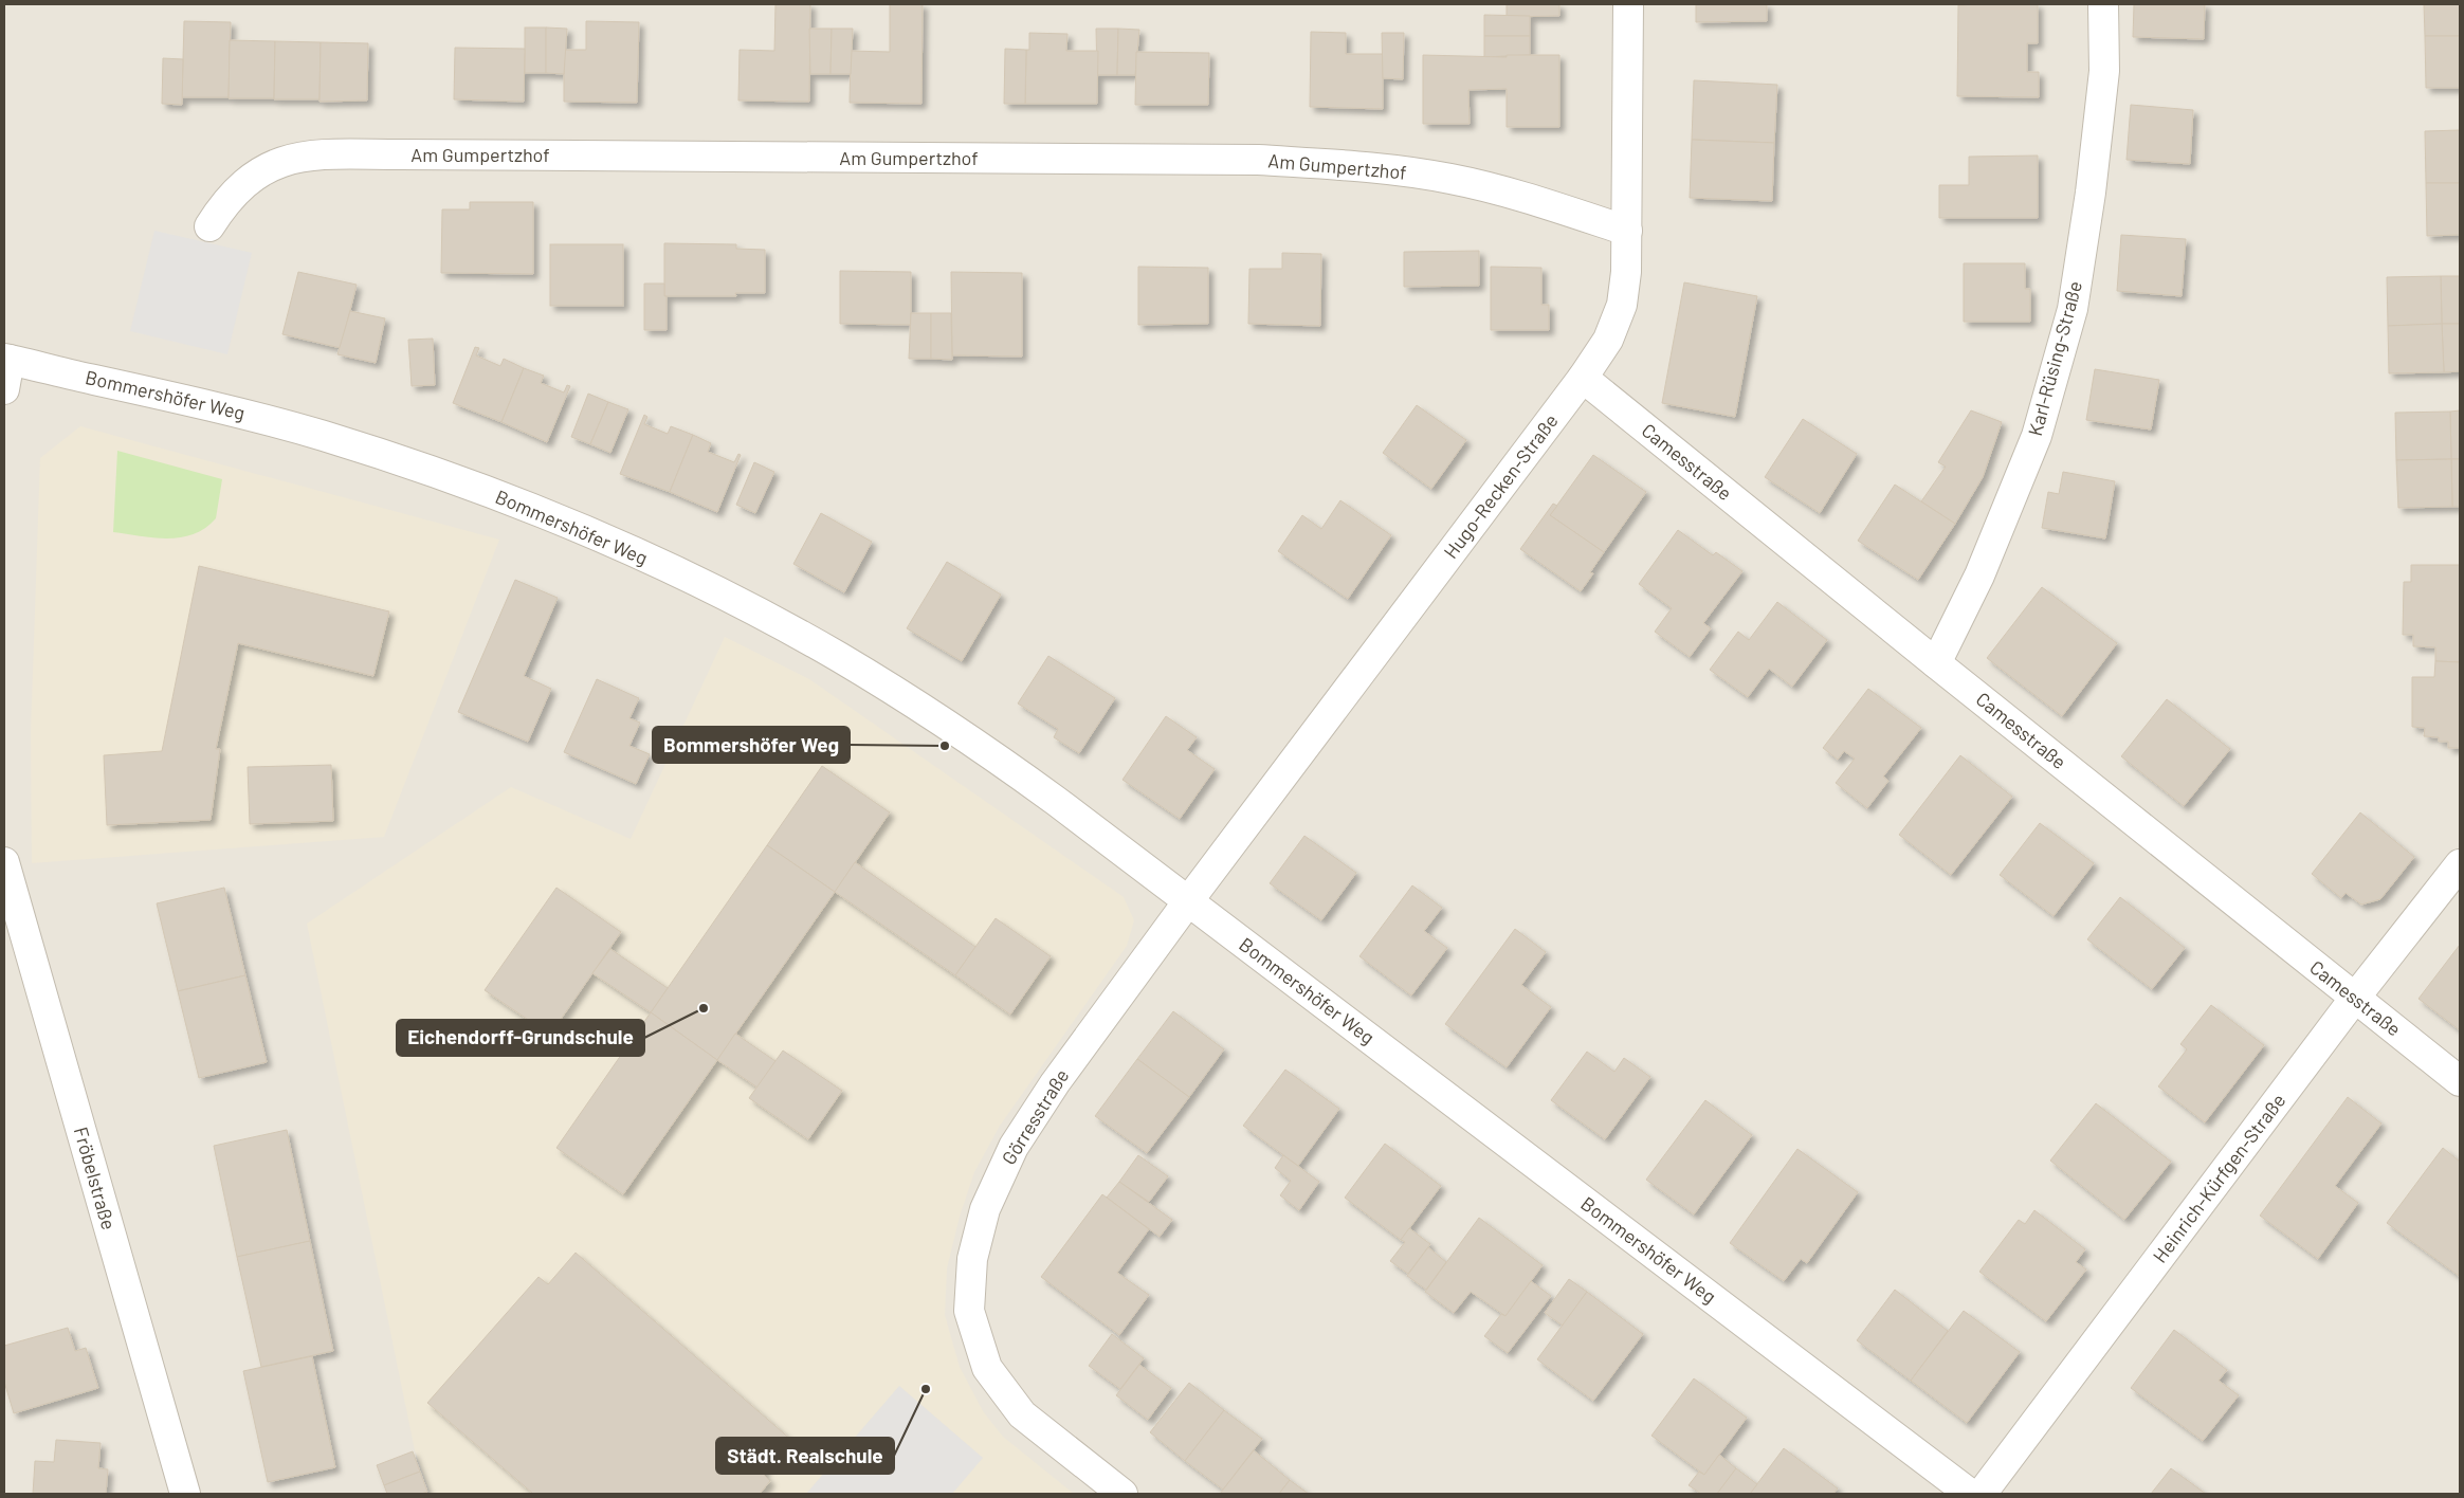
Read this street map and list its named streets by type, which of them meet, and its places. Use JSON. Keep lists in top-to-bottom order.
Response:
{
  "streets": {
    "street": [
      "Am Gumpertzhof",
      "Karl-Rüsing-Straße",
      "Bommershöfer Weg",
      "Camesstraße",
      "Hugo-Recken-Straße",
      "Görresstraße",
      "Fröbelstraße",
      "Heinrich-Kürfgen-Straße"
    ]
  },
  "crossings": [
    ["Am Gumpertzhof", "Hugo-Recken-Straße"],
    ["Karl-Rüsing-Straße", "Camesstraße"],
    ["Bommershöfer Weg", "Hugo-Recken-Straße"],
    ["Bommershöfer Weg", "Görresstraße"],
    ["Camesstraße", "Hugo-Recken-Straße"],
    ["Camesstraße", "Heinrich-Kürfgen-Straße"],
    ["Hugo-Recken-Straße", "Görresstraße"]
  ],
  "places": ["Bommershöfer Weg", "Eichendorff-Grundschule", "Städt. Realschule"]
}
